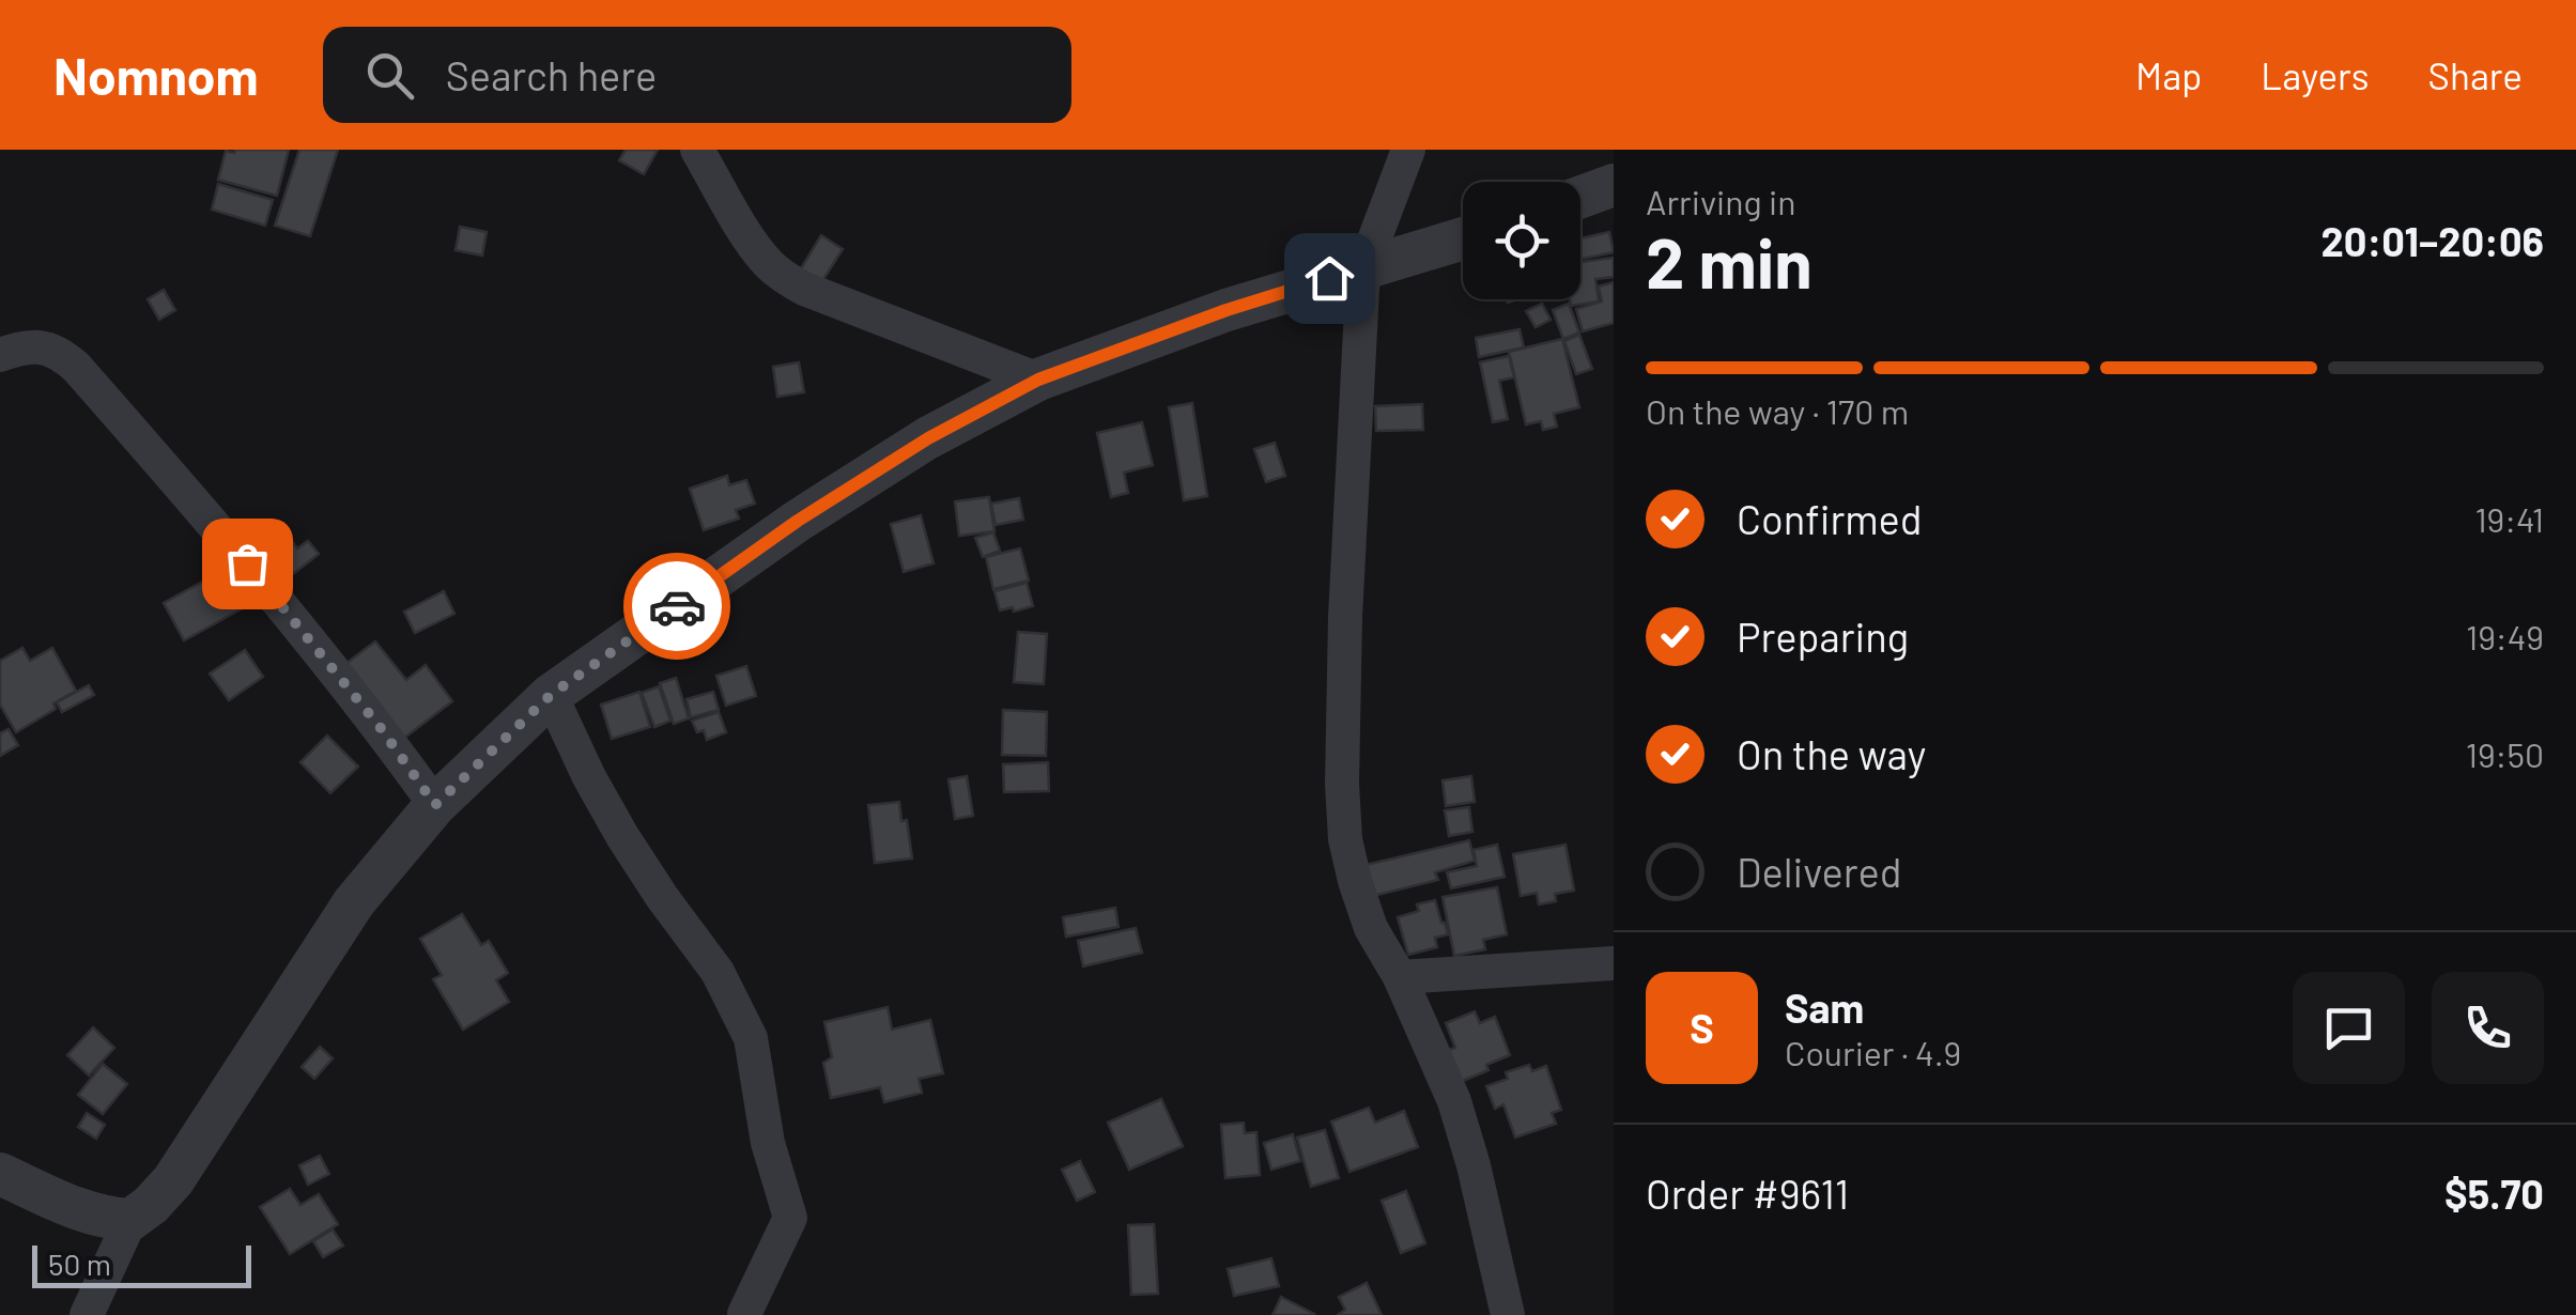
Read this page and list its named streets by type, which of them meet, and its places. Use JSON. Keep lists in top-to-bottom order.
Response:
{
  "scale_bar": "50 m",
  "page": {
    "header": "Nomnom",
    "search": "Search here",
    "nav": ["Map", "Layers", "Share"],
    "heading": ["2 min", "Arriving in", "20:01–20:06"],
    "panel": [
      "Sam",
      "Courier · 4.9",
      "Order #9611",
      "$5.70"
    ],
    "bar": "On the way · 170 m",
    "list": [
      ["Confirmed", "19:41"],
      ["Preparing", "19:49"],
      ["On the way", "19:50"],
      "Delivered"
    ],
    "round": "S",
    "scale": "50 m"
  }
}
